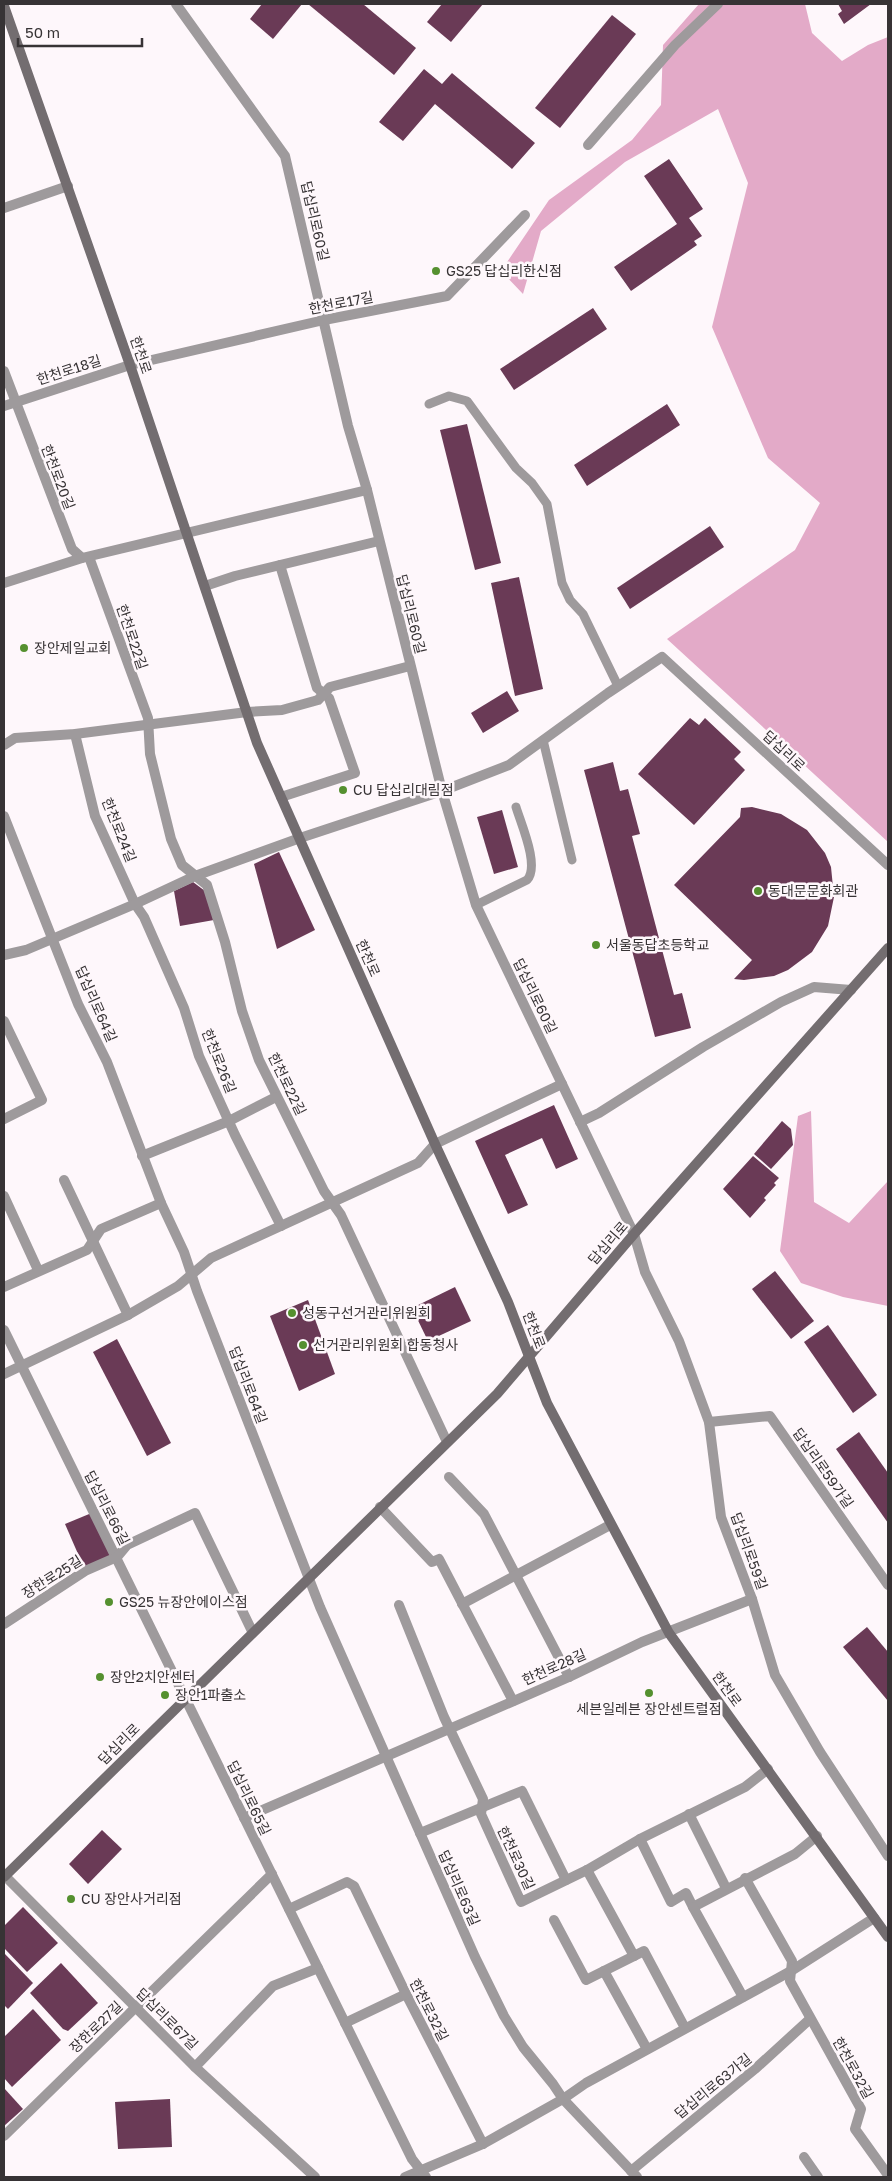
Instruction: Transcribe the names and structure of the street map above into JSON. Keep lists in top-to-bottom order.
{
  "streets": {
    "main road": ["한천로", "답십리로"],
    "street": [
      "답십리로60길",
      "한천로17길",
      "한천로18길",
      "한천로20길",
      "한천로22길",
      "한천로24길",
      "답십리로64길",
      "한천로26길",
      "답십리로59가길",
      "답십리로66길",
      "답십리로59길",
      "장한로25길",
      "한천로28길",
      "답십리로65길",
      "한천로30길",
      "답십리로63길",
      "한천로32길",
      "답십리로67길",
      "장한로27길",
      "답십리로63가길"
    ]
  },
  "crossings": [
    ["답십리로60길", "한천로17길"],
    ["답십리로60길", "답십리로"],
    ["답십리로60길", "답십리로59길"],
    ["한천로17길", "한천로"],
    ["한천로17길", "한천로18길"],
    ["한천로", "한천로18길"],
    ["한천로", "답십리로"],
    ["한천로", "한천로28길"],
    ["한천로", "한천로30길"],
    ["한천로18길", "한천로20길"],
    ["한천로20길", "한천로22길"],
    ["한천로22길", "답십리로"],
    ["답십리로", "답십리로64길"],
    ["답십리로", "답십리로66길"],
    ["답십리로", "답십리로59길"],
    ["답십리로", "답십리로65길"],
    ["답십리로", "답십리로63길"],
    ["답십리로", "답십리로67길"],
    ["한천로24길", "한천로26길"],
    ["답십리로64길", "답십리로63길"],
    ["답십리로59가길", "답십리로59길"],
    ["답십리로66길", "장한로25길"],
    ["답십리로66길", "답십리로65길"],
    ["답십리로59길", "한천로28길"],
    ["한천로28길", "답십리로65길"],
    ["한천로28길", "한천로30길"],
    ["한천로28길", "답십리로63길"],
    ["답십리로65길", "한천로32길"],
    ["답십리로65길", "장한로27길"],
    ["답십리로63길", "답십리로63가길"],
    ["한천로32길", "답십리로63가길"],
    ["답십리로67길", "장한로27길"]
  ],
  "places": [
    "GS25 답십리한신점",
    "장안제일교회",
    "CU 답십리대림점",
    "동대문문화회관",
    "서울동답초등학교",
    "성동구선거관리위원회",
    "선거관리위원회 합동청사",
    "GS25 뉴장안에이스점",
    "장안2치안센터",
    "세븐일레븐 장안센트럴점",
    "장안1파출소",
    "CU 장안사거리점"
  ],
  "scale_bar": "50 m"
}
